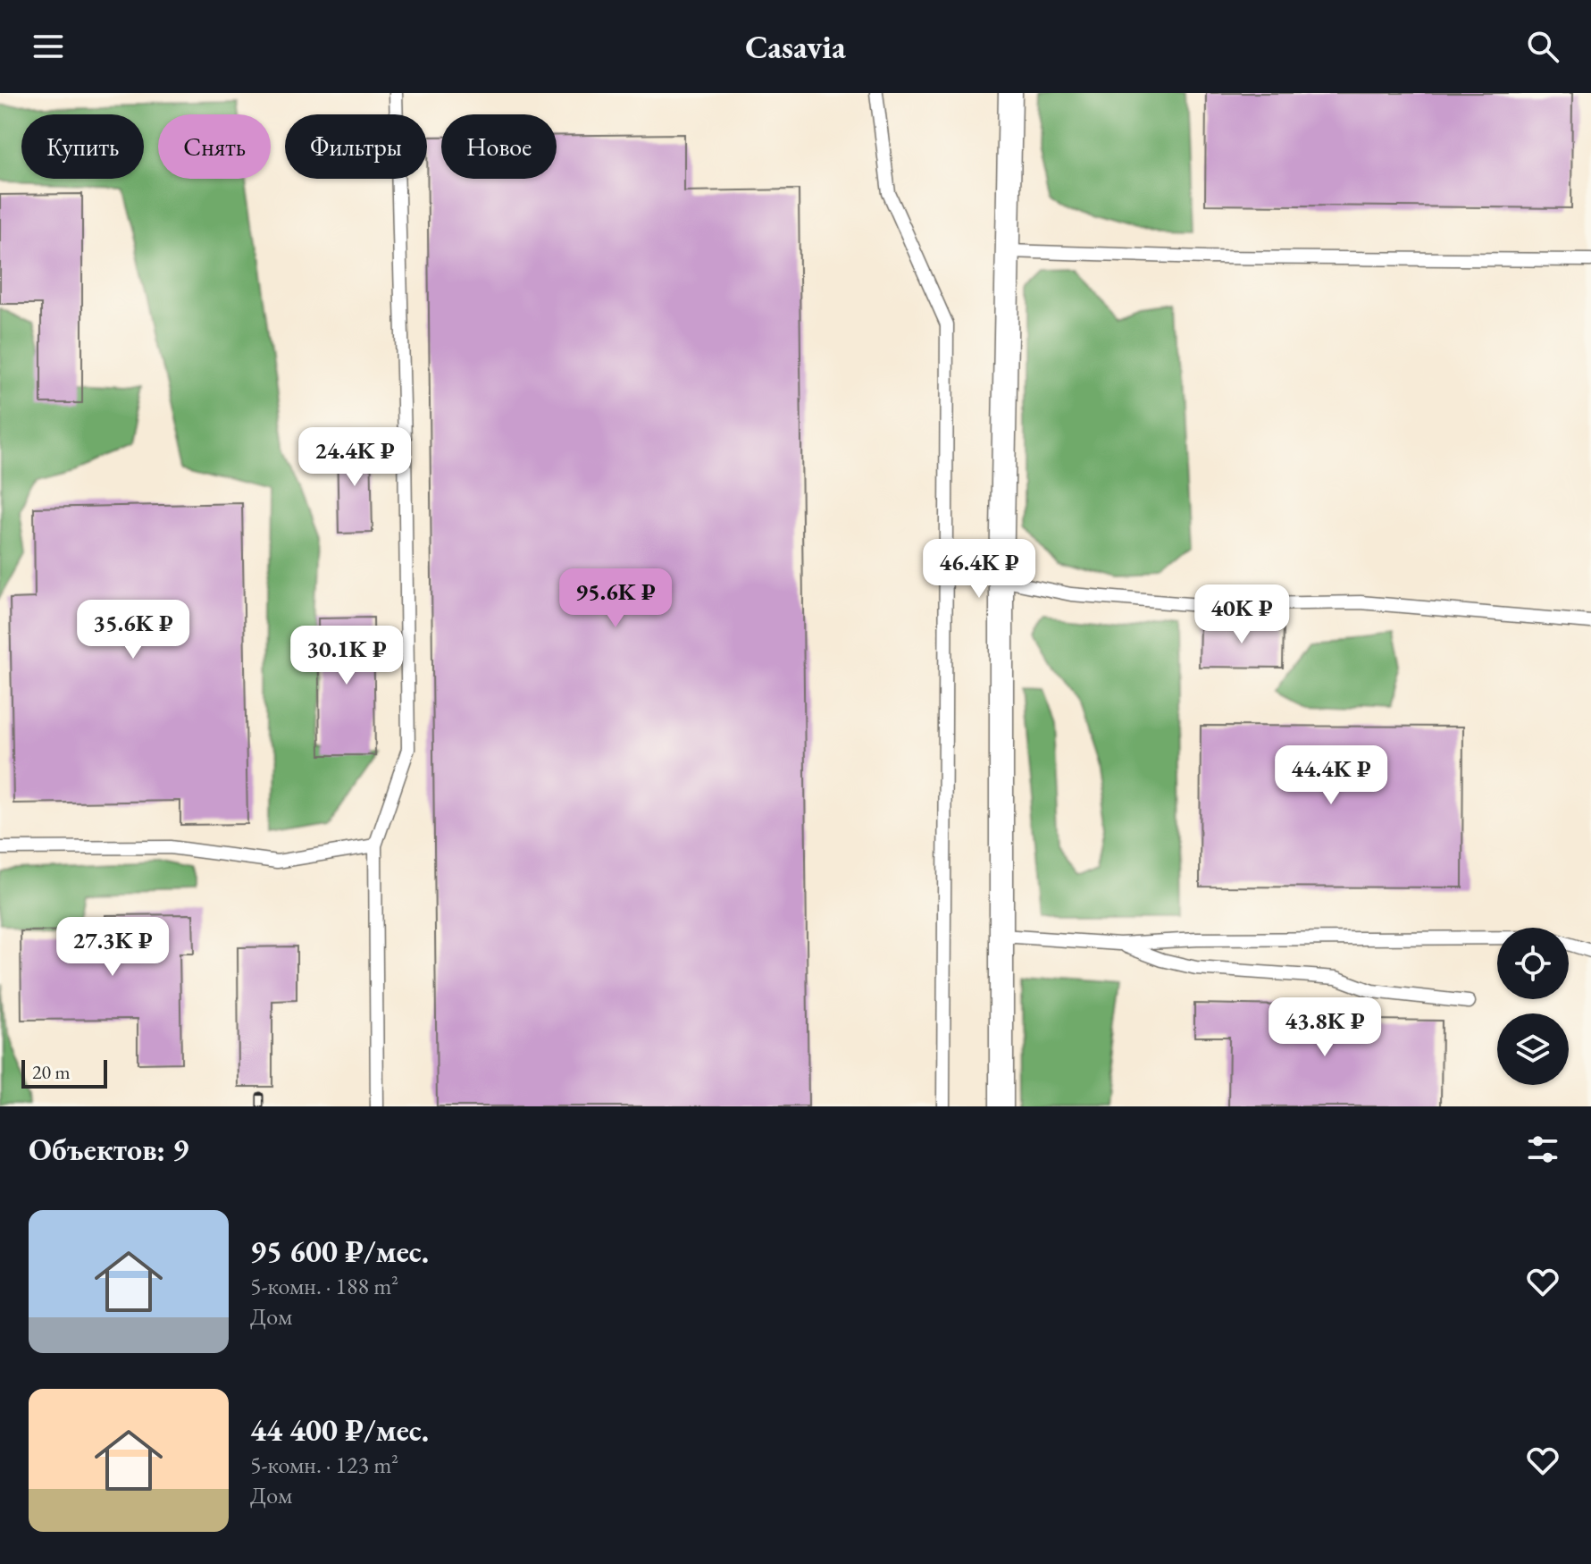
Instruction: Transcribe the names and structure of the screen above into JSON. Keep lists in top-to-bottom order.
{
  "scale_bar": "20 m",
  "page": {
    "header": "Casavia",
    "chip": [
      "Купить",
      "Снять",
      "Фильтры",
      "Новое"
    ],
    "price": [
      "24.4K ₽",
      "46.4K ₽",
      "95.6K ₽",
      "40K ₽",
      "35.6K ₽",
      "30.1K ₽",
      "44.4K ₽",
      "27.3K ₽",
      "43.8K ₽"
    ],
    "scale": "20 m",
    "heading": "Объектов: 9",
    "list": [
      {
        "name": "95 600 ₽/мес.",
        "note": "5-комн. · 188 m² · Дом"
      },
      {
        "name": "44 400 ₽/мес.",
        "note": "5-комн. · 123 m² · Дом"
      }
    ]
  }
}
